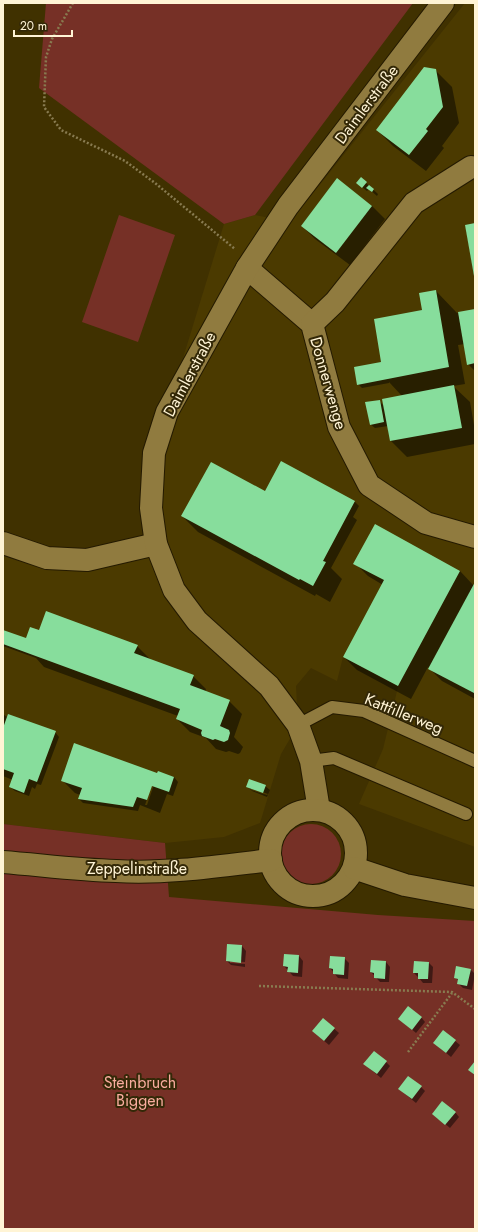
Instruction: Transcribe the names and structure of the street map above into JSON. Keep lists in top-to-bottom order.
{
  "streets": {
    "main road": ["Daimlerstraße", "Donnerwenge", "Zeppelinstraße"],
    "lane": ["Kattfillerweg"]
  },
  "crossings": [
    ["Daimlerstraße", "Donnerwenge"],
    ["Daimlerstraße", "Kattfillerweg"],
    ["Daimlerstraße", "Zeppelinstraße"]
  ],
  "parks": ["Steinbruch Biggen"],
  "scale_bar": "20 m"
}
